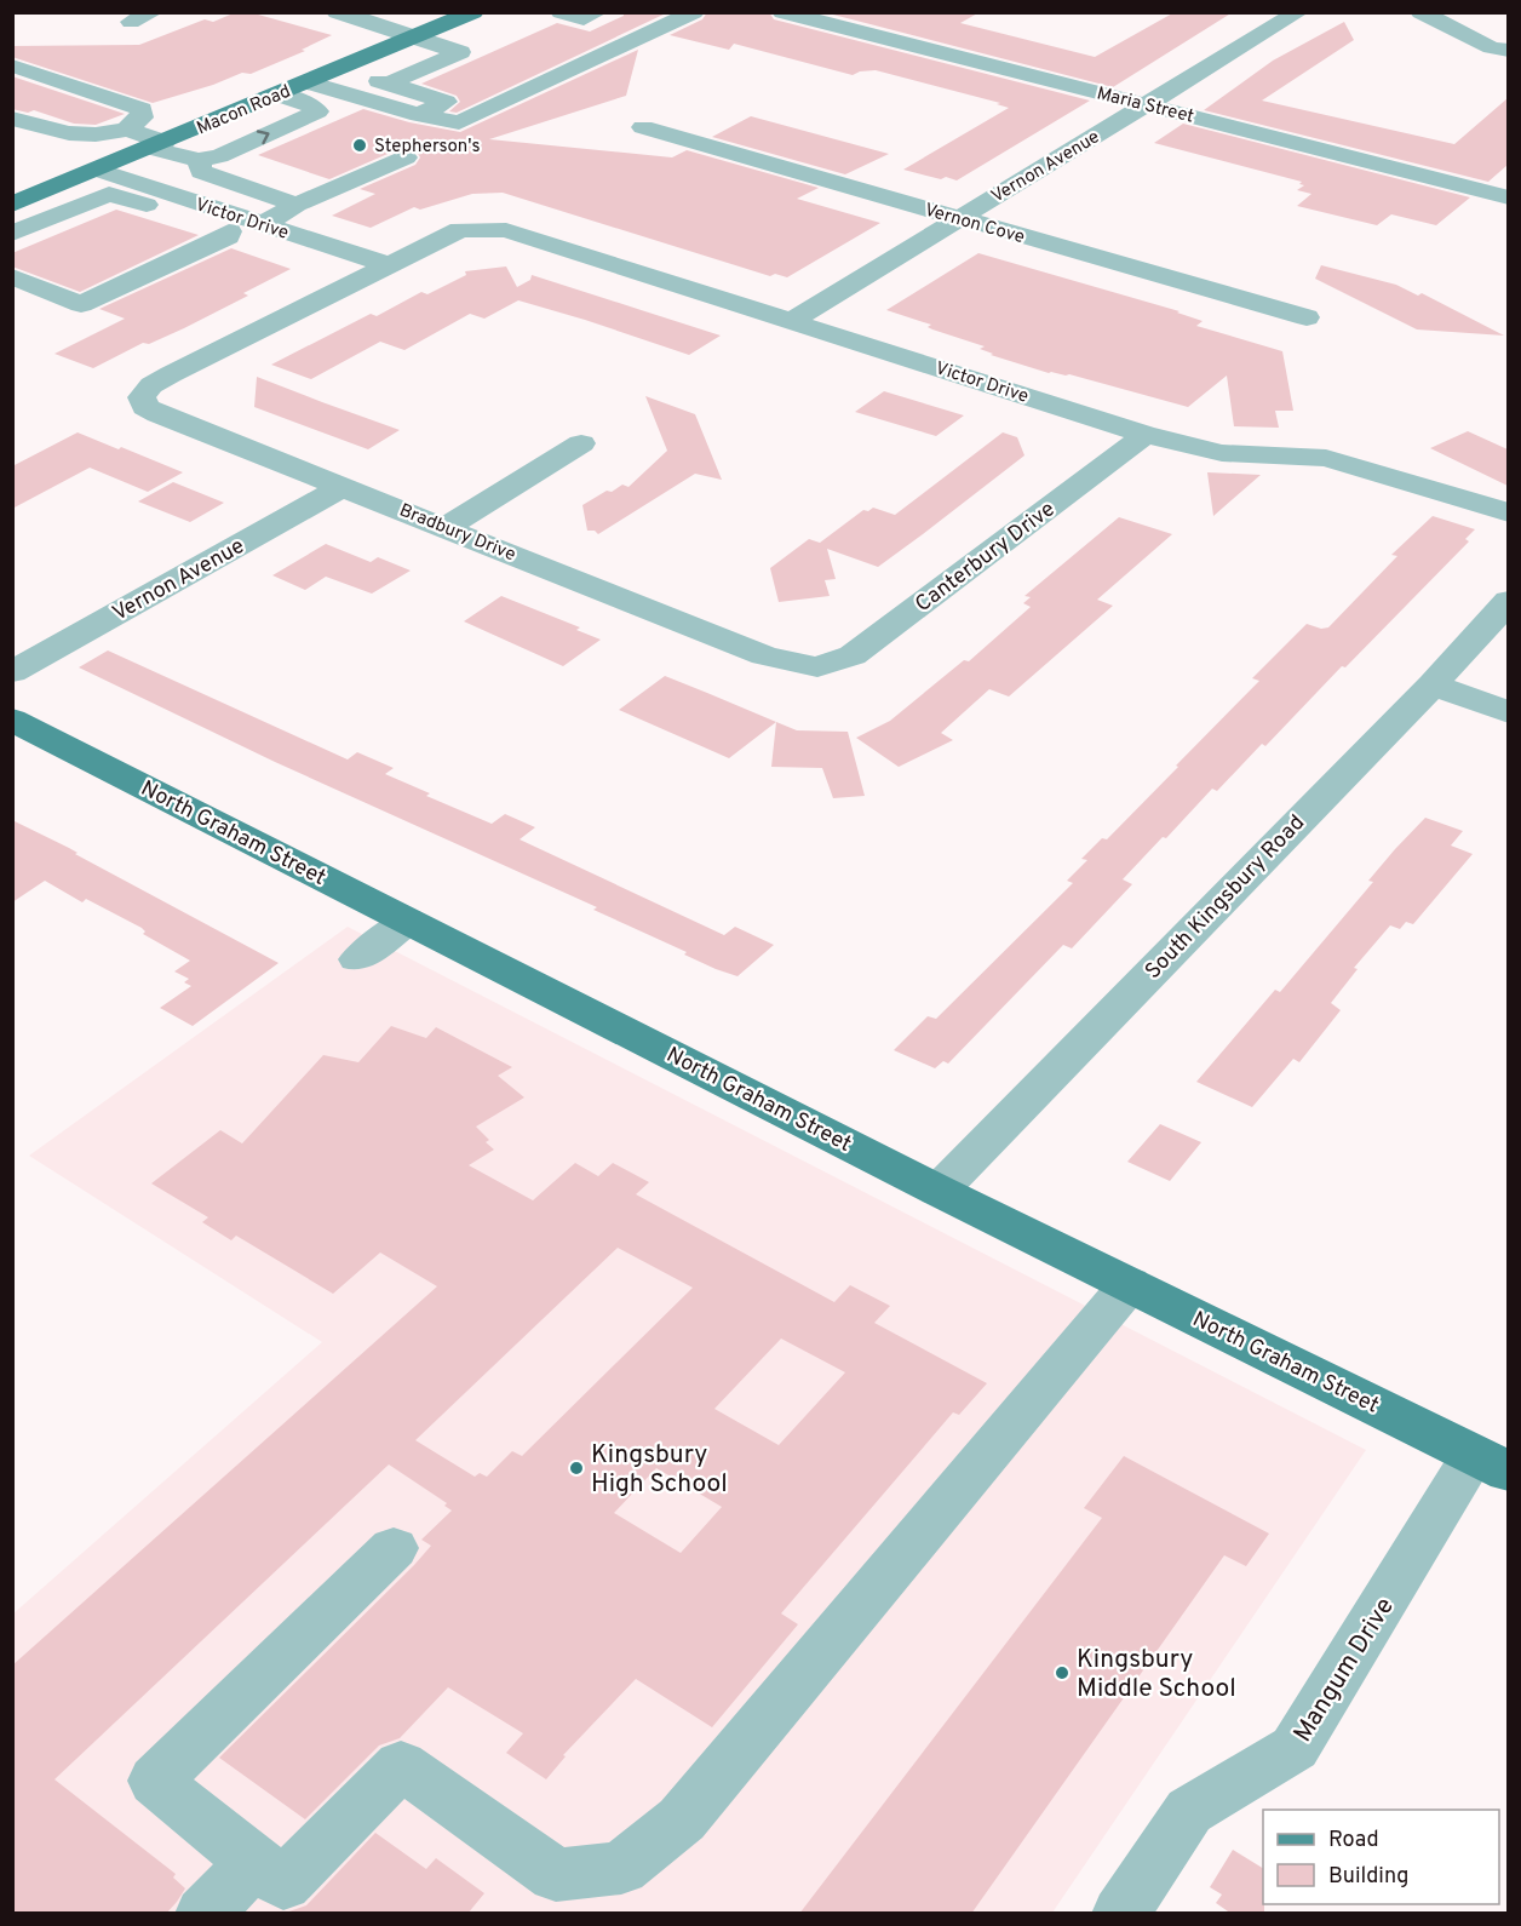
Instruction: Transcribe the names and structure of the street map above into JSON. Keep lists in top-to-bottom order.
{
  "streets": {
    "main road": ["Macon Road", "North Graham Street"],
    "street": [
      "Maria Street",
      "Vernon Avenue",
      "Victor Drive",
      "Vernon Cove",
      "Bradbury Drive",
      "Canterbury Drive",
      "South Kingsbury Road",
      "Mangum Drive"
    ]
  },
  "crossings": [
    ["Maria Street", "Vernon Avenue"],
    ["Macon Road", "Victor Drive"],
    ["Vernon Avenue", "Victor Drive"],
    ["Vernon Avenue", "Vernon Cove"],
    ["Vernon Avenue", "Bradbury Drive"],
    ["Victor Drive", "Bradbury Drive"],
    ["Victor Drive", "Canterbury Drive"],
    ["Bradbury Drive", "Canterbury Drive"],
    ["North Graham Street", "South Kingsbury Road"],
    ["North Graham Street", "Mangum Drive"]
  ],
  "places": ["Stepherson's", "Kingsbury High School", "Kingsbury Middle School"],
  "legend": ["Road", "Building"]
}
